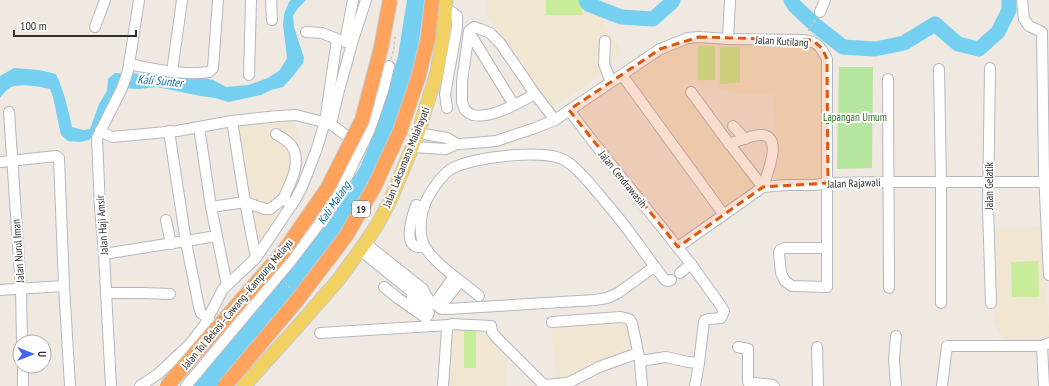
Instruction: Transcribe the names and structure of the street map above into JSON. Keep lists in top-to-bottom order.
{
  "streets": {
    "highway": ["19", "Jalan Tol Bekasi–Cawang–Kampung Melayu"],
    "main road": ["Jalan Laksamana Malahayati"],
    "street": [
      "Jalan Kutilang",
      "Jalan Cendrawasih",
      "Jalan Rajawali",
      "Jalan Gelatik",
      "Jalan Haji Amsir",
      "Jalan Nurul Iman"
    ]
  },
  "crossings": [
    ["Jalan Kutilang", "Jalan Cendrawasih"],
    ["Jalan Kutilang", "Jalan Rajawali"],
    ["Jalan Rajawali", "Jalan Gelatik"]
  ],
  "water": ["Kali Sunter", "Kali Malang"],
  "parks": ["Lapangan Umum"],
  "scale_bar": "100 m",
  "north": "right"
}
